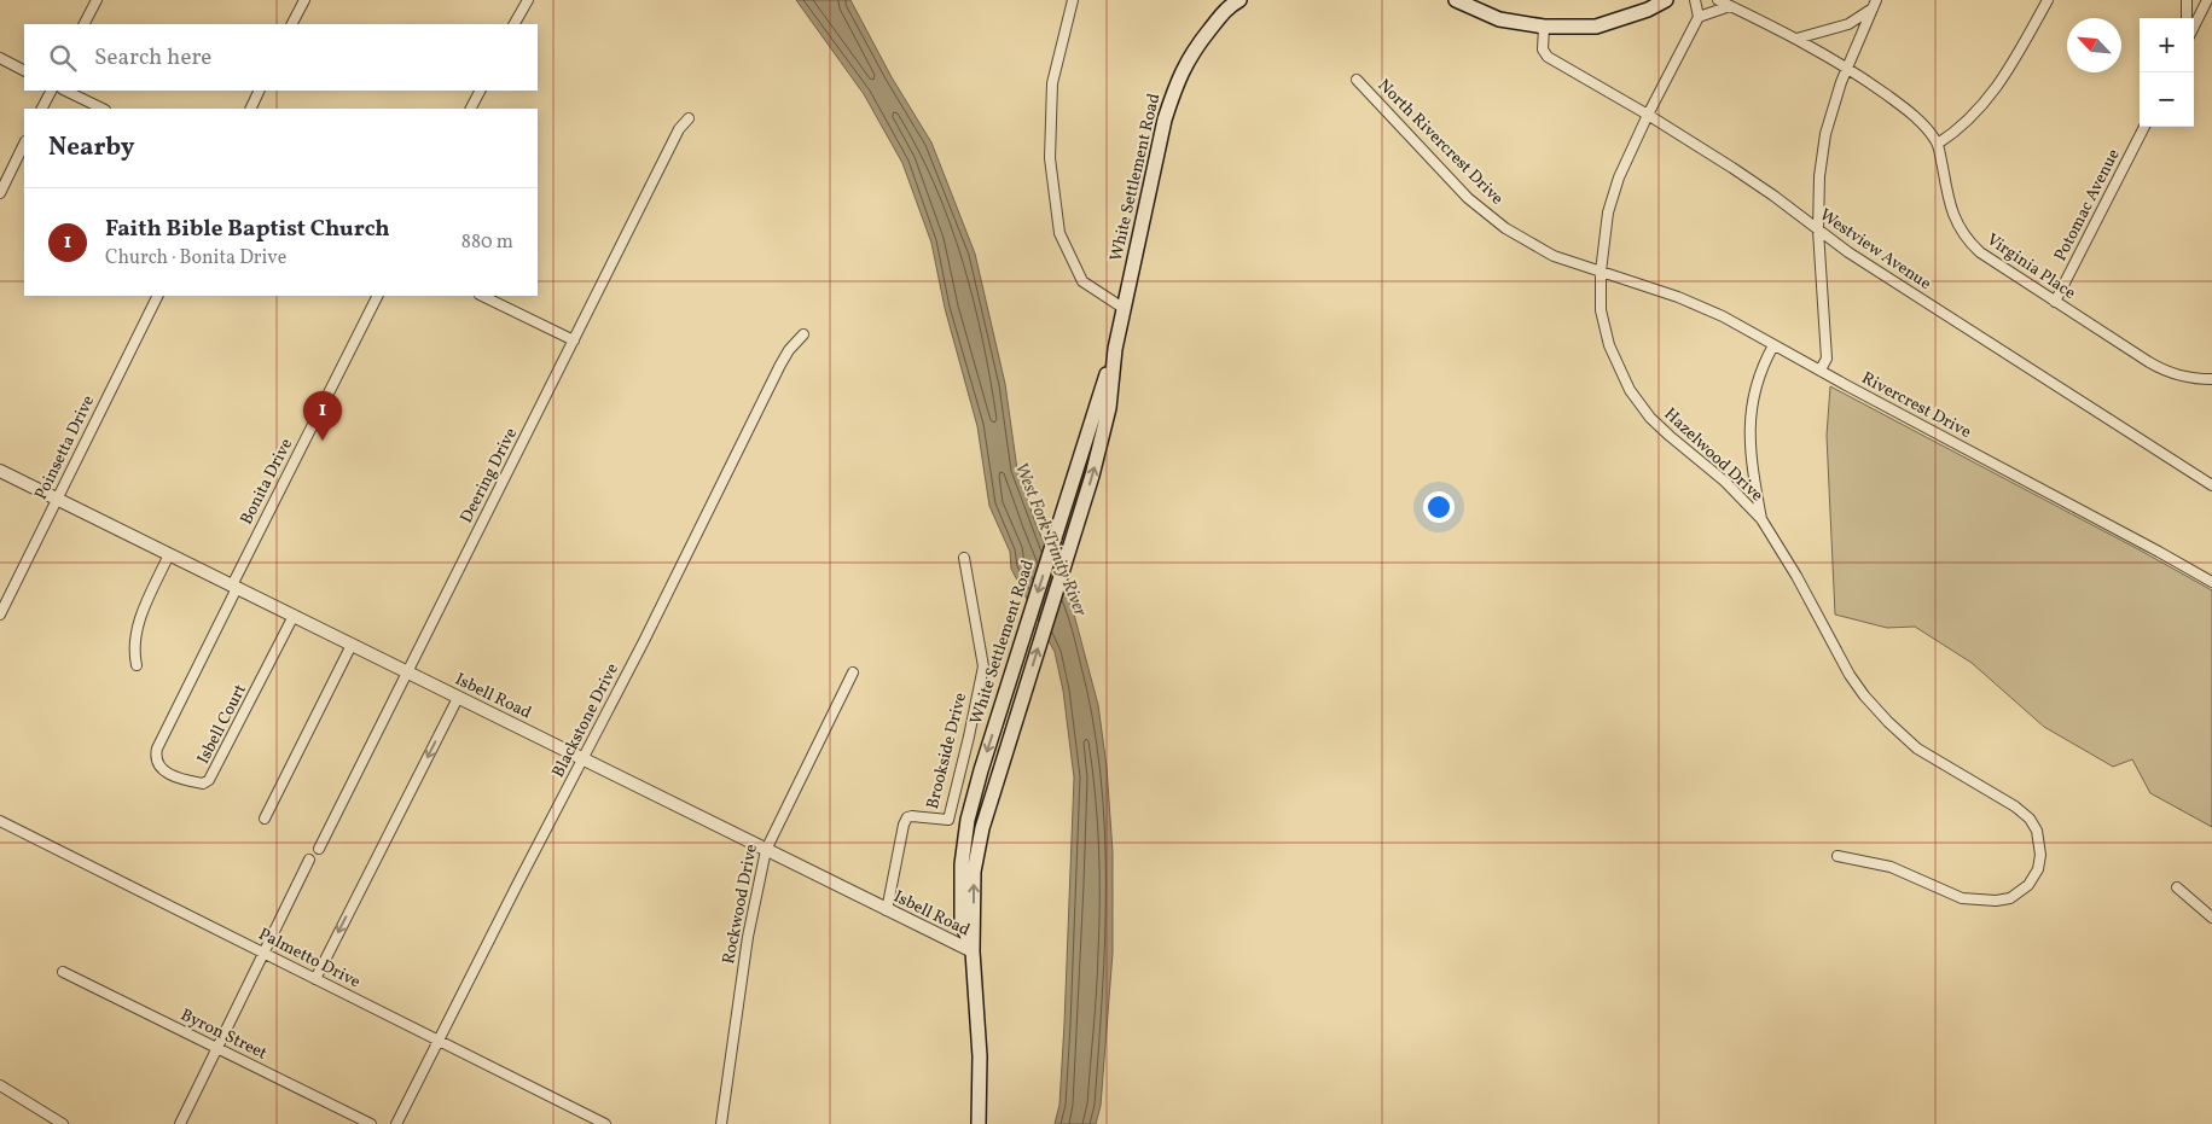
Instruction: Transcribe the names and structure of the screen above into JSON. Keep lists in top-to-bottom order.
{
  "streets": {
    "main road": ["White Settlement Road"],
    "street": [
      "North Rivercrest Drive",
      "Potomac Avenue",
      "Westview Avenue",
      "Virginia Place",
      "Rivercrest Drive",
      "Poinsetta Drive",
      "Hazelwood Drive",
      "Deering Drive",
      "Bonita Drive",
      "Isbell Road",
      "Blackstone Drive",
      "Isbell Court",
      "Brookside Drive",
      "Rockwood Drive",
      "Palmetto Drive",
      "Byron Street"
    ]
  },
  "crossings": [
    ["North Rivercrest Drive", "Rivercrest Drive"],
    ["North Rivercrest Drive", "Hazelwood Drive"],
    ["White Settlement Road", "Isbell Road"],
    ["Potomac Avenue", "Virginia Place"],
    ["Westview Avenue", "Hazelwood Drive"],
    ["Rivercrest Drive", "Hazelwood Drive"],
    ["Poinsetta Drive", "Isbell Road"],
    ["Deering Drive", "Isbell Road"],
    ["Bonita Drive", "Isbell Road"],
    ["Bonita Drive", "Isbell Court"],
    ["Isbell Road", "Blackstone Drive"],
    ["Isbell Road", "Isbell Court"],
    ["Isbell Road", "Brookside Drive"],
    ["Isbell Road", "Rockwood Drive"],
    ["Blackstone Drive", "Palmetto Drive"]
  ],
  "water": ["West Fork Trinity River"],
  "north": "top left",
  "page": {
    "map_buttons": ["+", "−"],
    "search": "Search here",
    "heading": "Nearby",
    "list": [
      {
        "mark": "1",
        "name": "Faith Bible Baptist Church",
        "note": "Church · Bonita Drive",
        "value": "880 m"
      }
    ],
    "pins": "1"
  }
}
